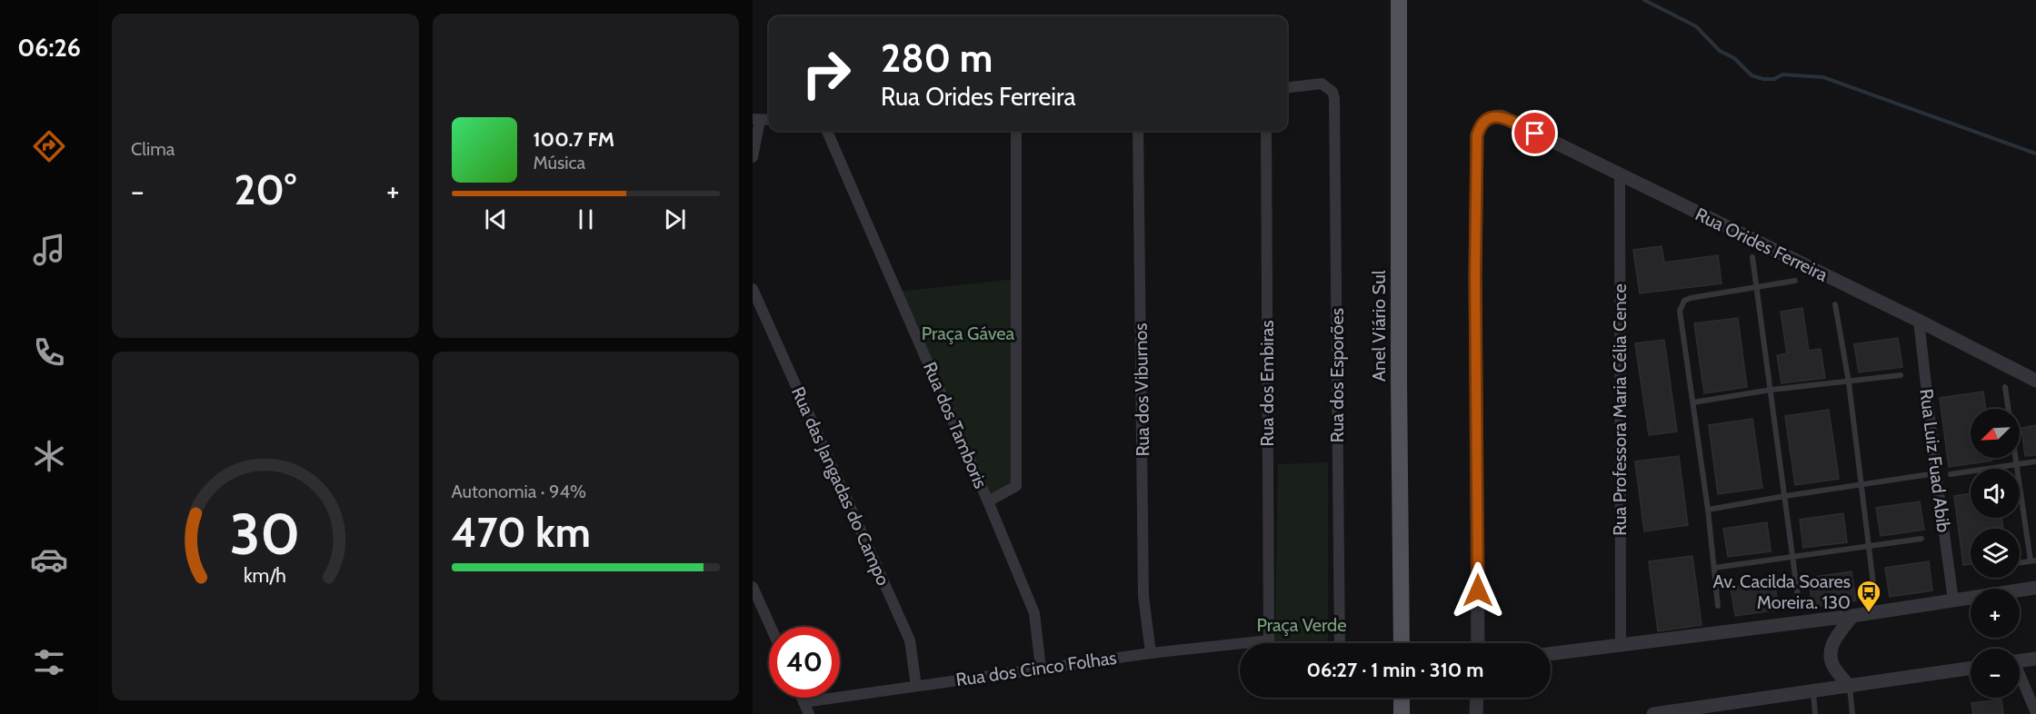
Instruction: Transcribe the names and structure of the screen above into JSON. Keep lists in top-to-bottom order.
{
  "streets": {
    "main road": ["Anel Viário Sul"],
    "street": [
      "Rua Orides Ferreira",
      "Rua dos Esporões",
      "Rua dos Embiras",
      "Rua dos Viburnos",
      "Rua Professora Maria Célia Cence",
      "Rua dos Tamboris",
      "Rua Luiz Fuad Abib",
      "Rua das Jangadas do Campo",
      "Rua dos Cinco Folhas"
    ]
  },
  "crossings": [
    ["Rua Orides Ferreira", "Rua Professora Maria Célia Cence"],
    ["Rua Orides Ferreira", "Rua Luiz Fuad Abib"],
    ["Rua dos Embiras", "Rua dos Cinco Folhas"],
    ["Rua dos Viburnos", "Rua dos Cinco Folhas"],
    ["Rua dos Tamboris", "Rua dos Cinco Folhas"],
    ["Rua das Jangadas do Campo", "Rua dos Cinco Folhas"]
  ],
  "parks": ["Praça Gávea", "Praça Verde"],
  "places": {
    "bus stop": ["Av. Cacilda Soares Moreira. 130"]
  },
  "north": "bottom left",
  "page": {
    "tabs": "06:26",
    "tile": [
      "Clima",
      ["Autonomia · 94%", "470 km"]
    ],
    "turn": ["280 m", "Rua Orides Ferreira"],
    "song": ["100.7 FM", "Música"],
    "heat": ["−", "20°", "+"],
    "map_buttons": ["+", "−"],
    "limit": "40",
    "trip": "06:27 · 1 min · 310 m",
    "gauge": ["30", "km/h"]
  }
}
